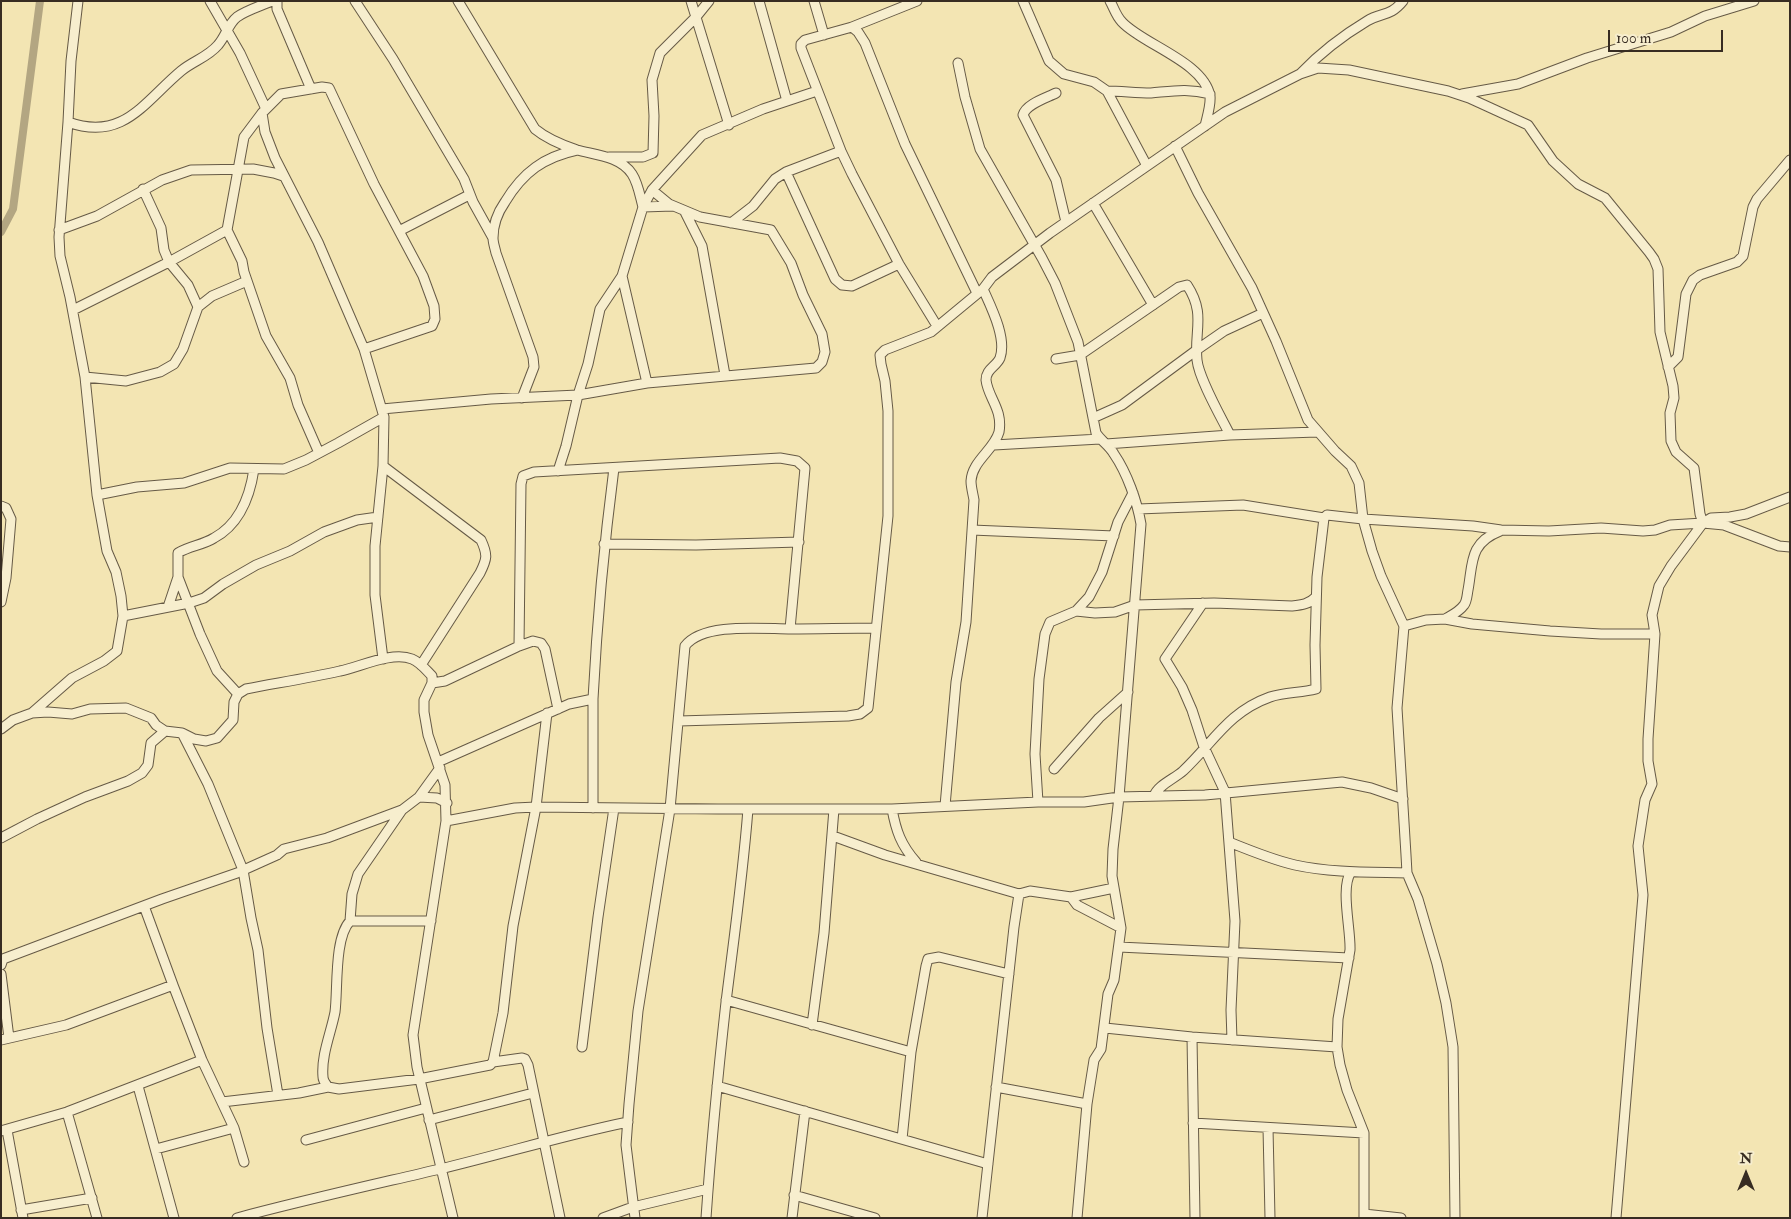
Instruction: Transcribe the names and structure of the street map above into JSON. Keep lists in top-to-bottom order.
{
  "scale_bar": "100 m",
  "north": "top"
}
